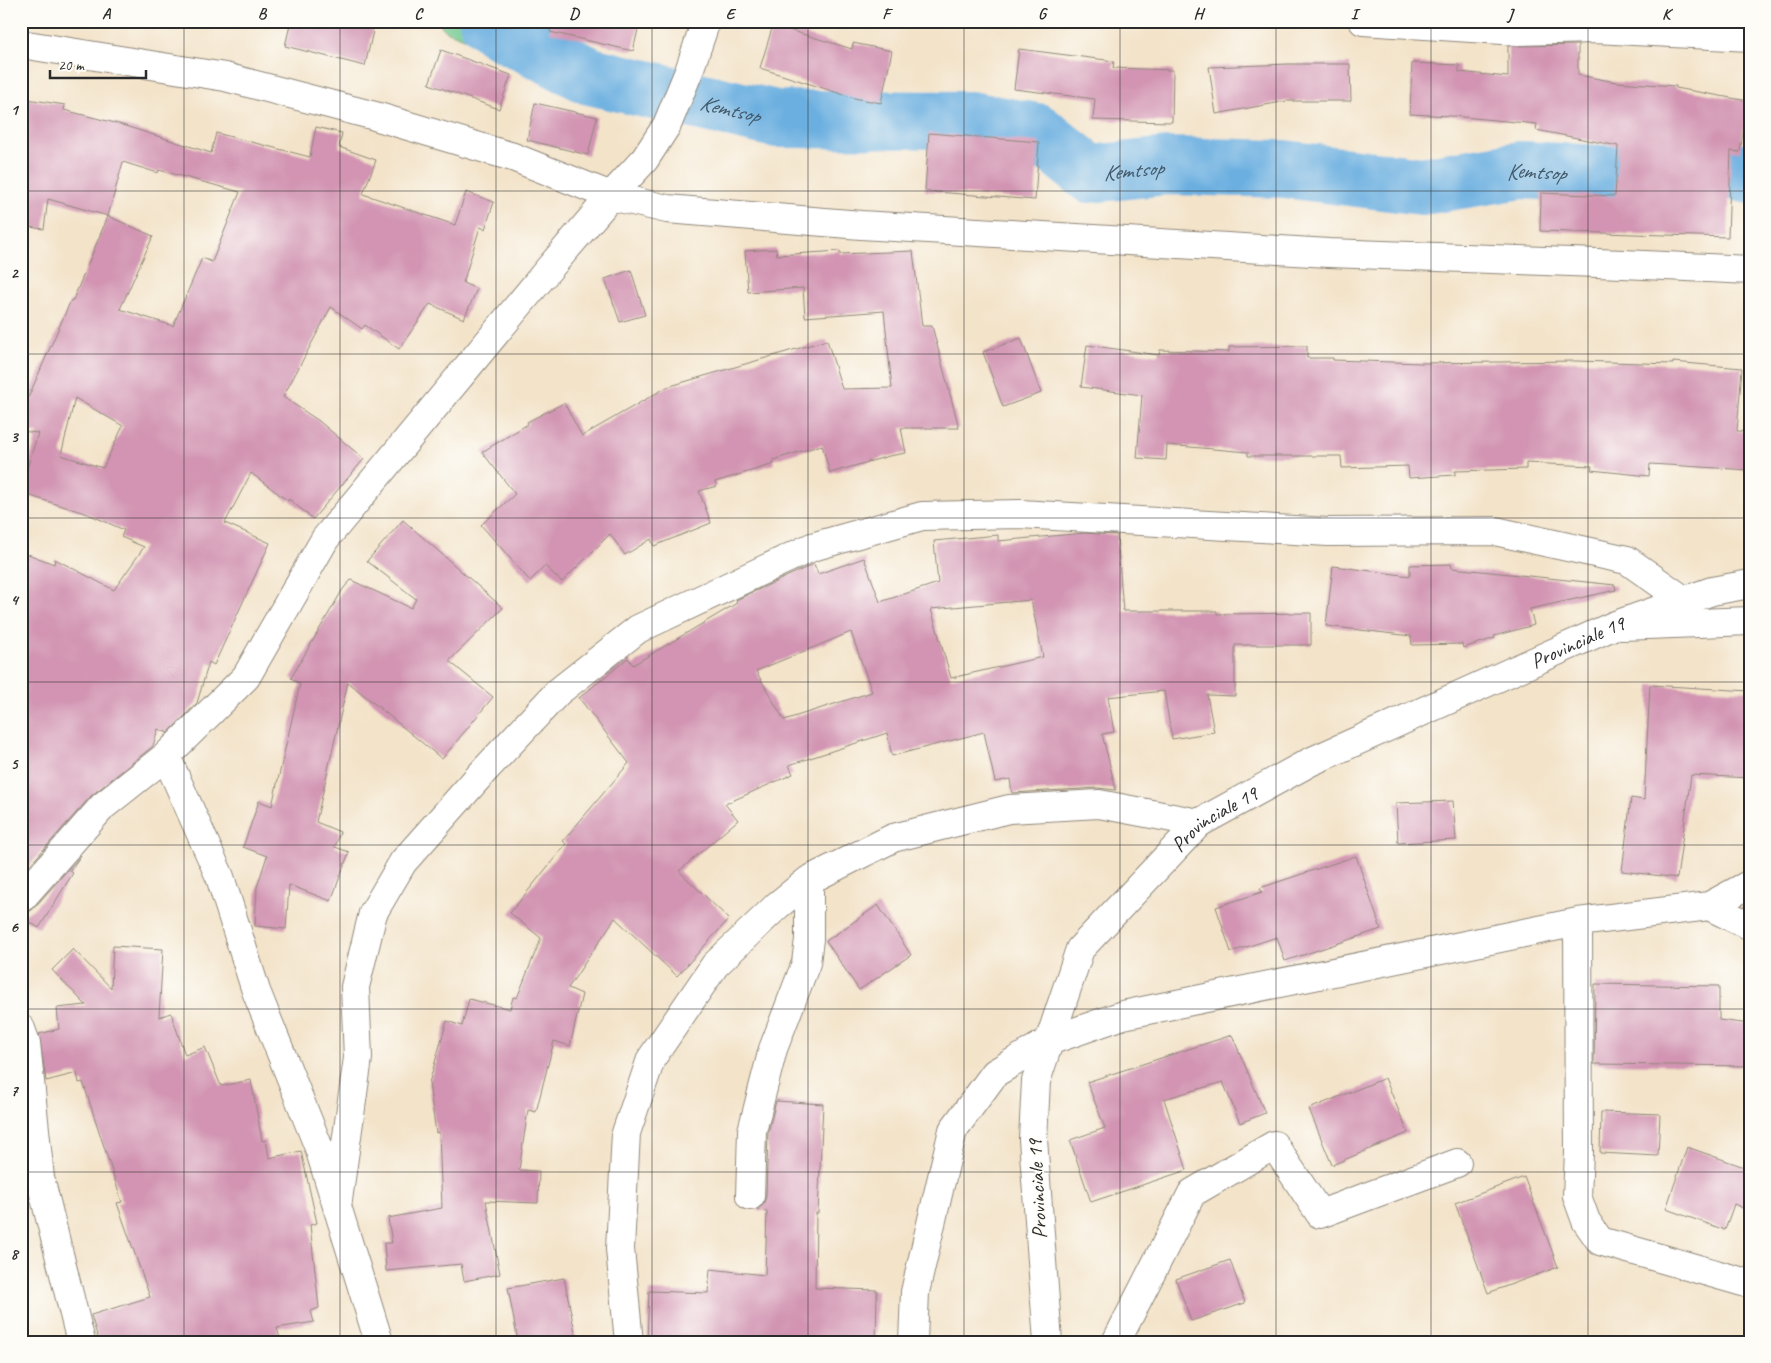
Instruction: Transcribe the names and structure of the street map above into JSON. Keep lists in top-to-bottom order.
{
  "streets": {
    "street": ["Provinciale 19"]
  },
  "water": ["Kemtsop"],
  "scale_bar": "20 m",
  "grid": {
    "columns": [
      "A",
      "B",
      "C",
      "D",
      "E",
      "F",
      "G",
      "H",
      "I",
      "J",
      "K"
    ],
    "rows": [
      "1",
      "2",
      "3",
      "4",
      "5",
      "6",
      "7",
      "8"
    ]
  }
}
